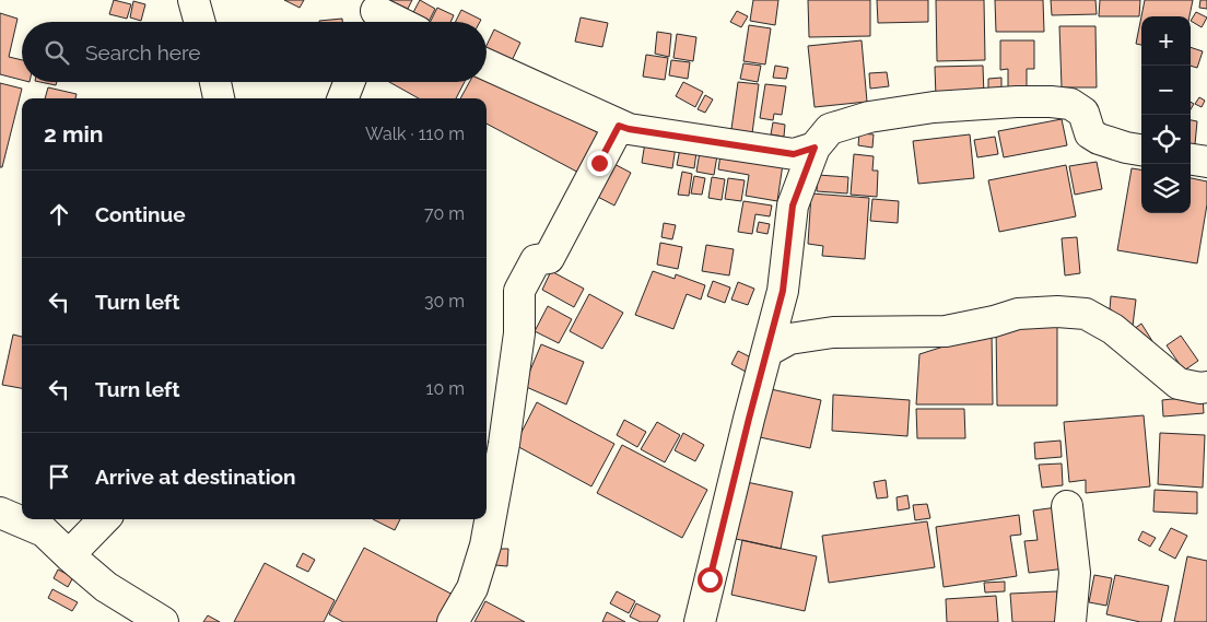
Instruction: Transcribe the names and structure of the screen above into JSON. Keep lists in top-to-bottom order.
{
  "page": {
    "map_buttons": ["+", "−"],
    "search": "Search here",
    "heading": ["2 min", "Walk · 110 m"],
    "list": [
      ["Continue", "70 m"],
      ["Turn left", "30 m"],
      ["Turn left", "10 m"],
      "Arrive at destination"
    ]
  }
}
